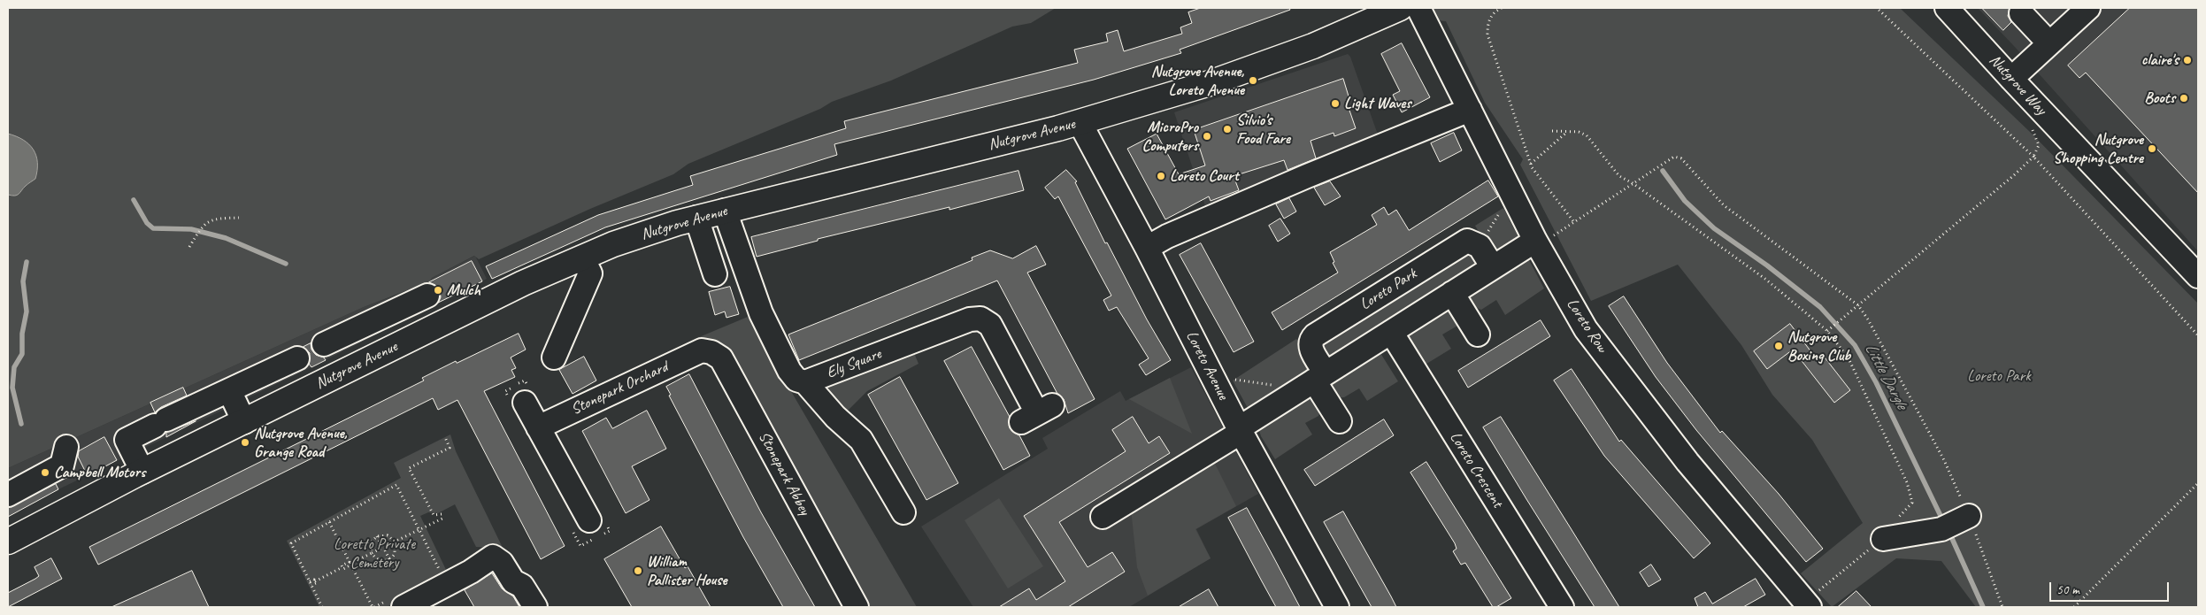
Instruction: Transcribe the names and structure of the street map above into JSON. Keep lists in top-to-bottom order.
{
  "streets": {
    "main road": ["Nutgrove Avenue"],
    "street": [
      "Nutgrove Way",
      "Loreto Park",
      "Loreto Row",
      "Ely Square",
      "Loreto Avenue",
      "Stonepark Orchard",
      "Loreto Crescent",
      "Stonepark Abbey"
    ]
  },
  "crossings": [
    ["Nutgrove Avenue", "Loreto Avenue"],
    ["Stonepark Orchard", "Stonepark Abbey"]
  ],
  "water": ["Little Dargle"],
  "parks": ["Loreto Park", "Loretto Private Cemetery"],
  "places": [
    "claire's",
    "Nutgrove Avenue, Loreto Avenue",
    "Boots",
    "Light Waves",
    "Silvio's Food Fare",
    "MicroPro Computers",
    "Nutgrove Shopping Centre",
    "Loreto Court",
    "Mulch",
    "Nutgrove Boxing Club",
    "Nutgrove Avenue, Grange Road",
    "Campbell Motors",
    "William Pallister House"
  ],
  "scale_bar": "50 m"
}
